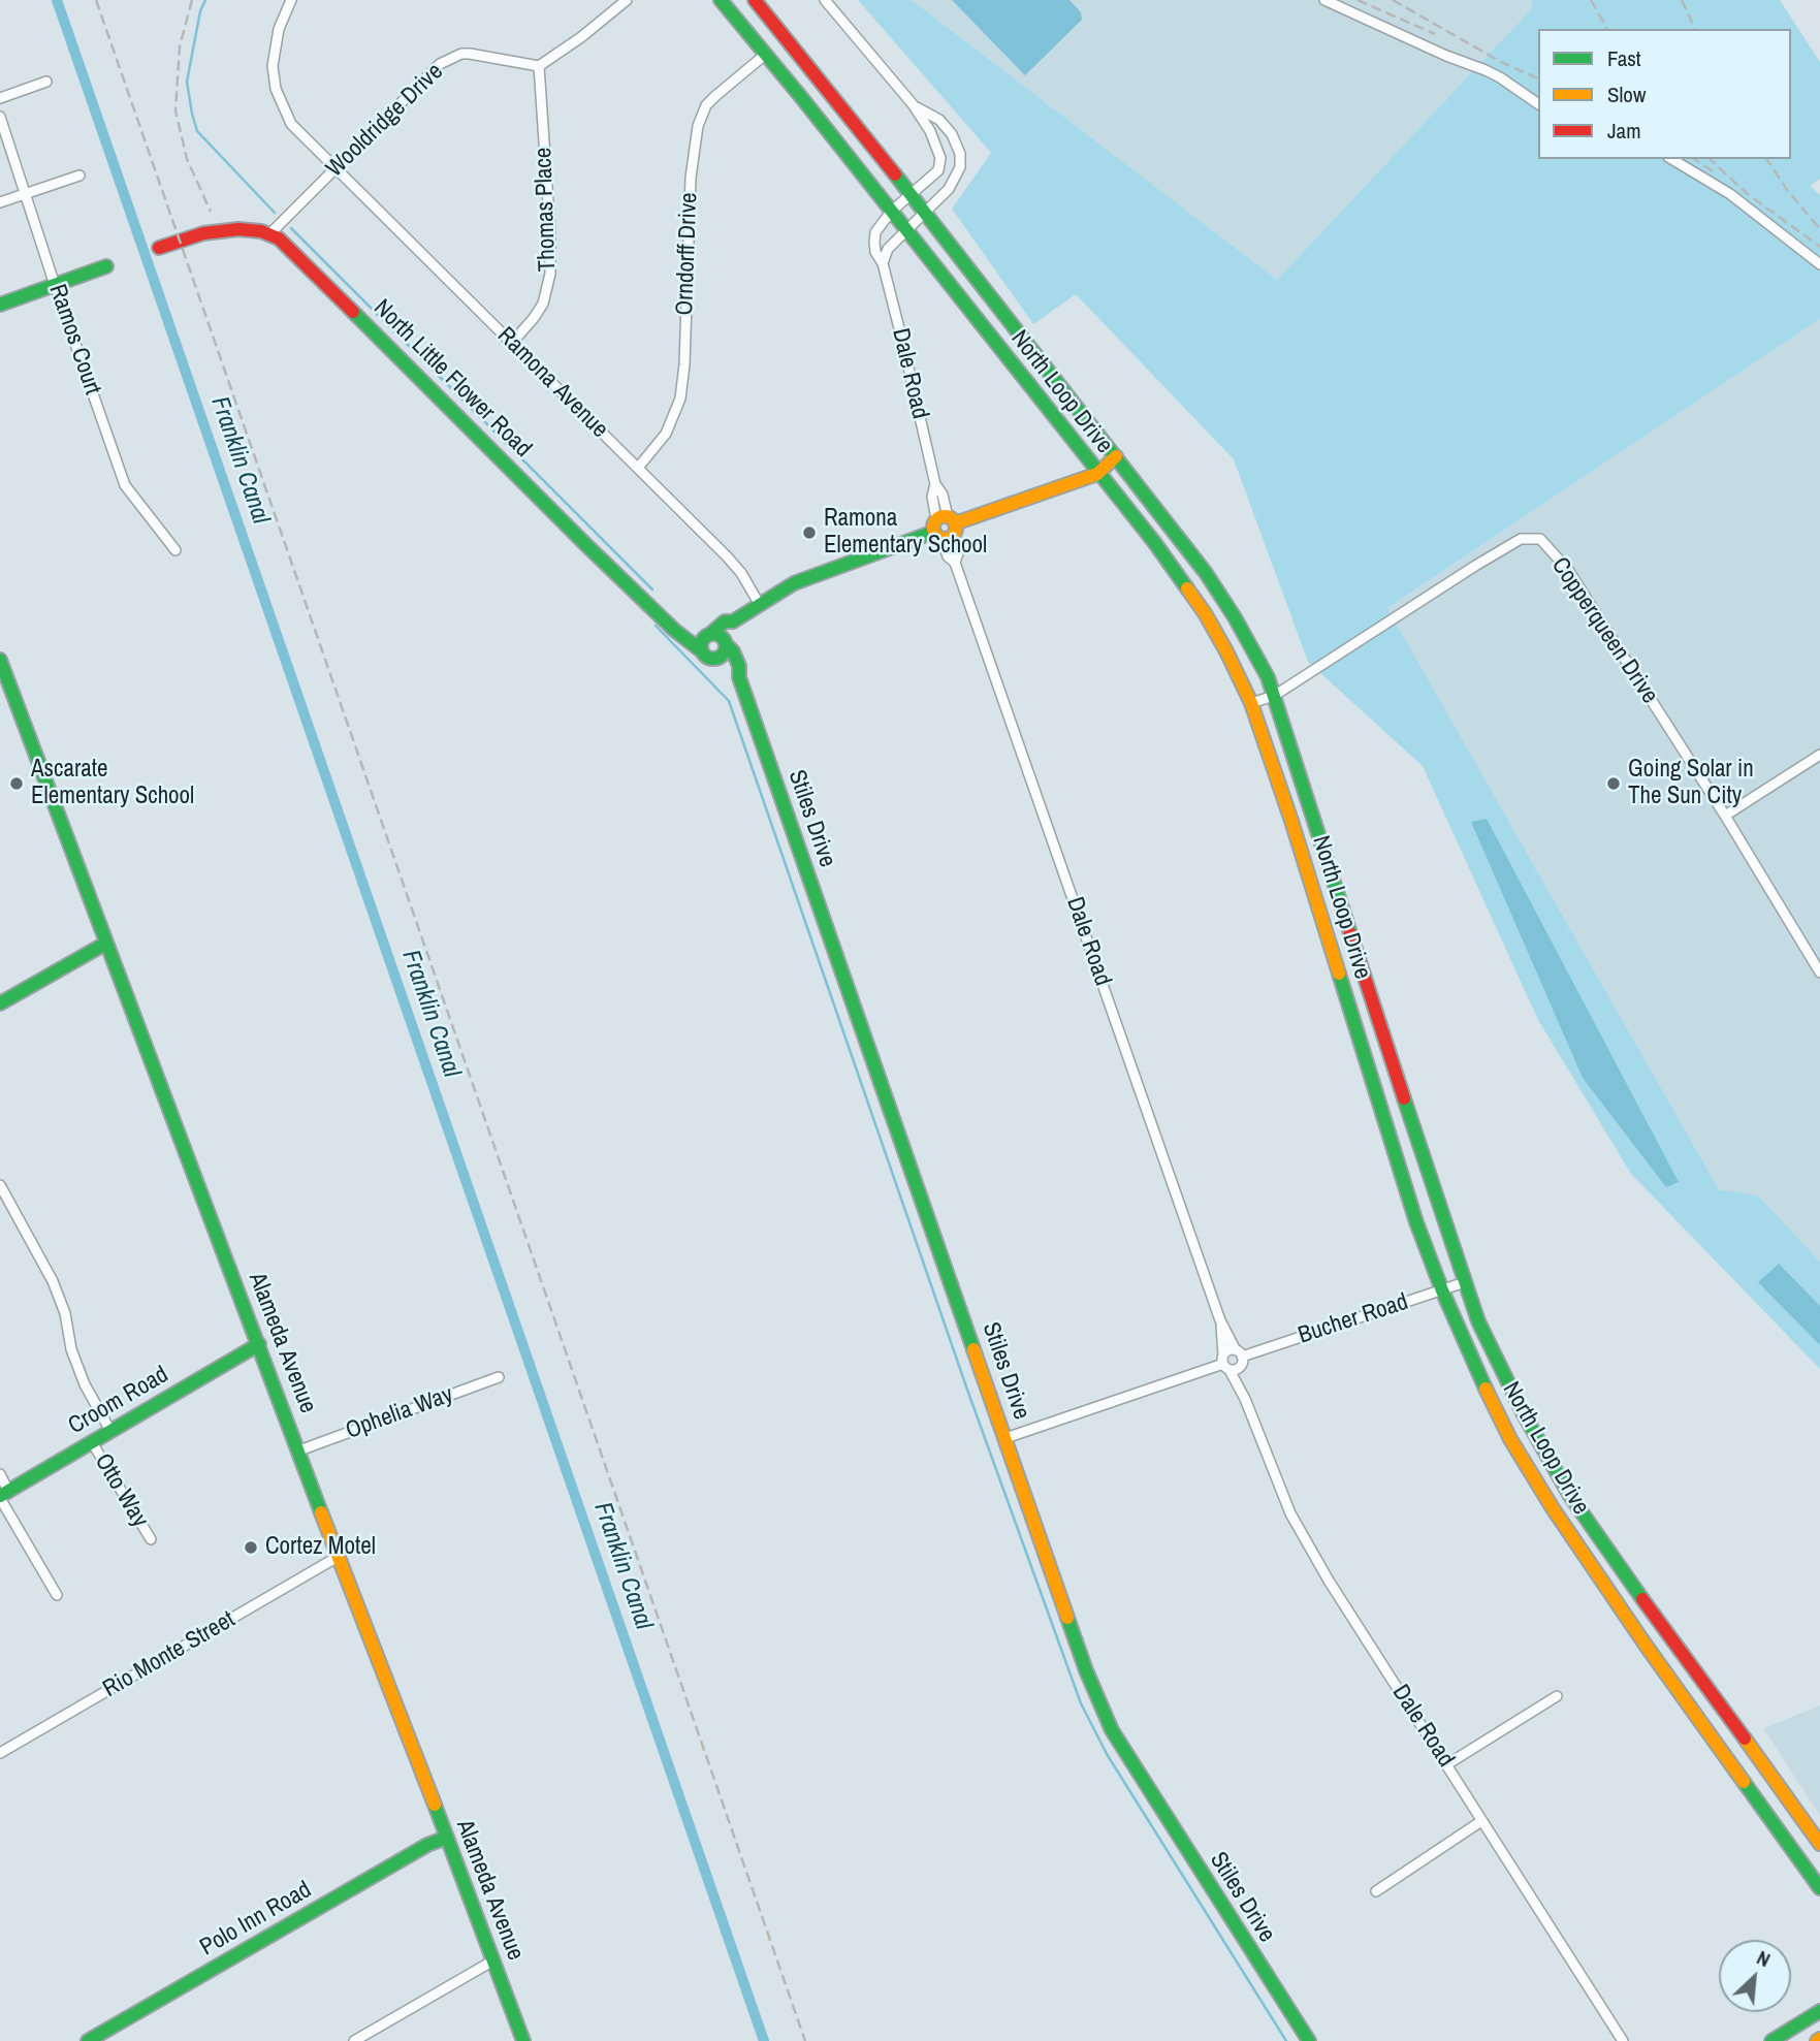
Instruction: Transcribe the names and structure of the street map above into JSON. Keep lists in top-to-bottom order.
{
  "streets": {
    "main road": [
      "North Little Flower Road",
      "North Loop Drive",
      "Stiles Drive",
      "Alameda Avenue",
      "Croom Road",
      "Polo Inn Road"
    ],
    "street": [
      "Wooldridge Drive",
      "Thomas Place",
      "Orndorff Drive",
      "Ramos Court",
      "Dale Road",
      "Ramona Avenue",
      "Copperqueen Drive",
      "Bucher Road",
      "Ophelia Way",
      "Otto Way",
      "Rio Monte Street"
    ]
  },
  "crossings": [
    ["Wooldridge Drive", "Thomas Place"],
    ["Wooldridge Drive", "North Little Flower Road"],
    ["Wooldridge Drive", "Ramona Avenue"],
    ["Thomas Place", "Ramona Avenue"],
    ["Orndorff Drive", "Ramona Avenue"],
    ["Orndorff Drive", "North Loop Drive"],
    ["Dale Road", "North Loop Drive"],
    ["Dale Road", "Bucher Road"],
    ["North Little Flower Road", "Stiles Drive"],
    ["North Loop Drive", "Copperqueen Drive"],
    ["North Loop Drive", "Bucher Road"],
    ["Alameda Avenue", "Croom Road"],
    ["Alameda Avenue", "Ophelia Way"],
    ["Alameda Avenue", "Rio Monte Street"],
    ["Alameda Avenue", "Polo Inn Road"],
    ["Croom Road", "Otto Way"]
  ],
  "water": ["Franklin Canal"],
  "places": [
    "Ramona Elementary School",
    "Ascarate Elementary School",
    "Going Solar in The Sun City",
    "Cortez Motel"
  ],
  "legend": ["Fast", "Slow", "Jam"],
  "north": "top right"
}
